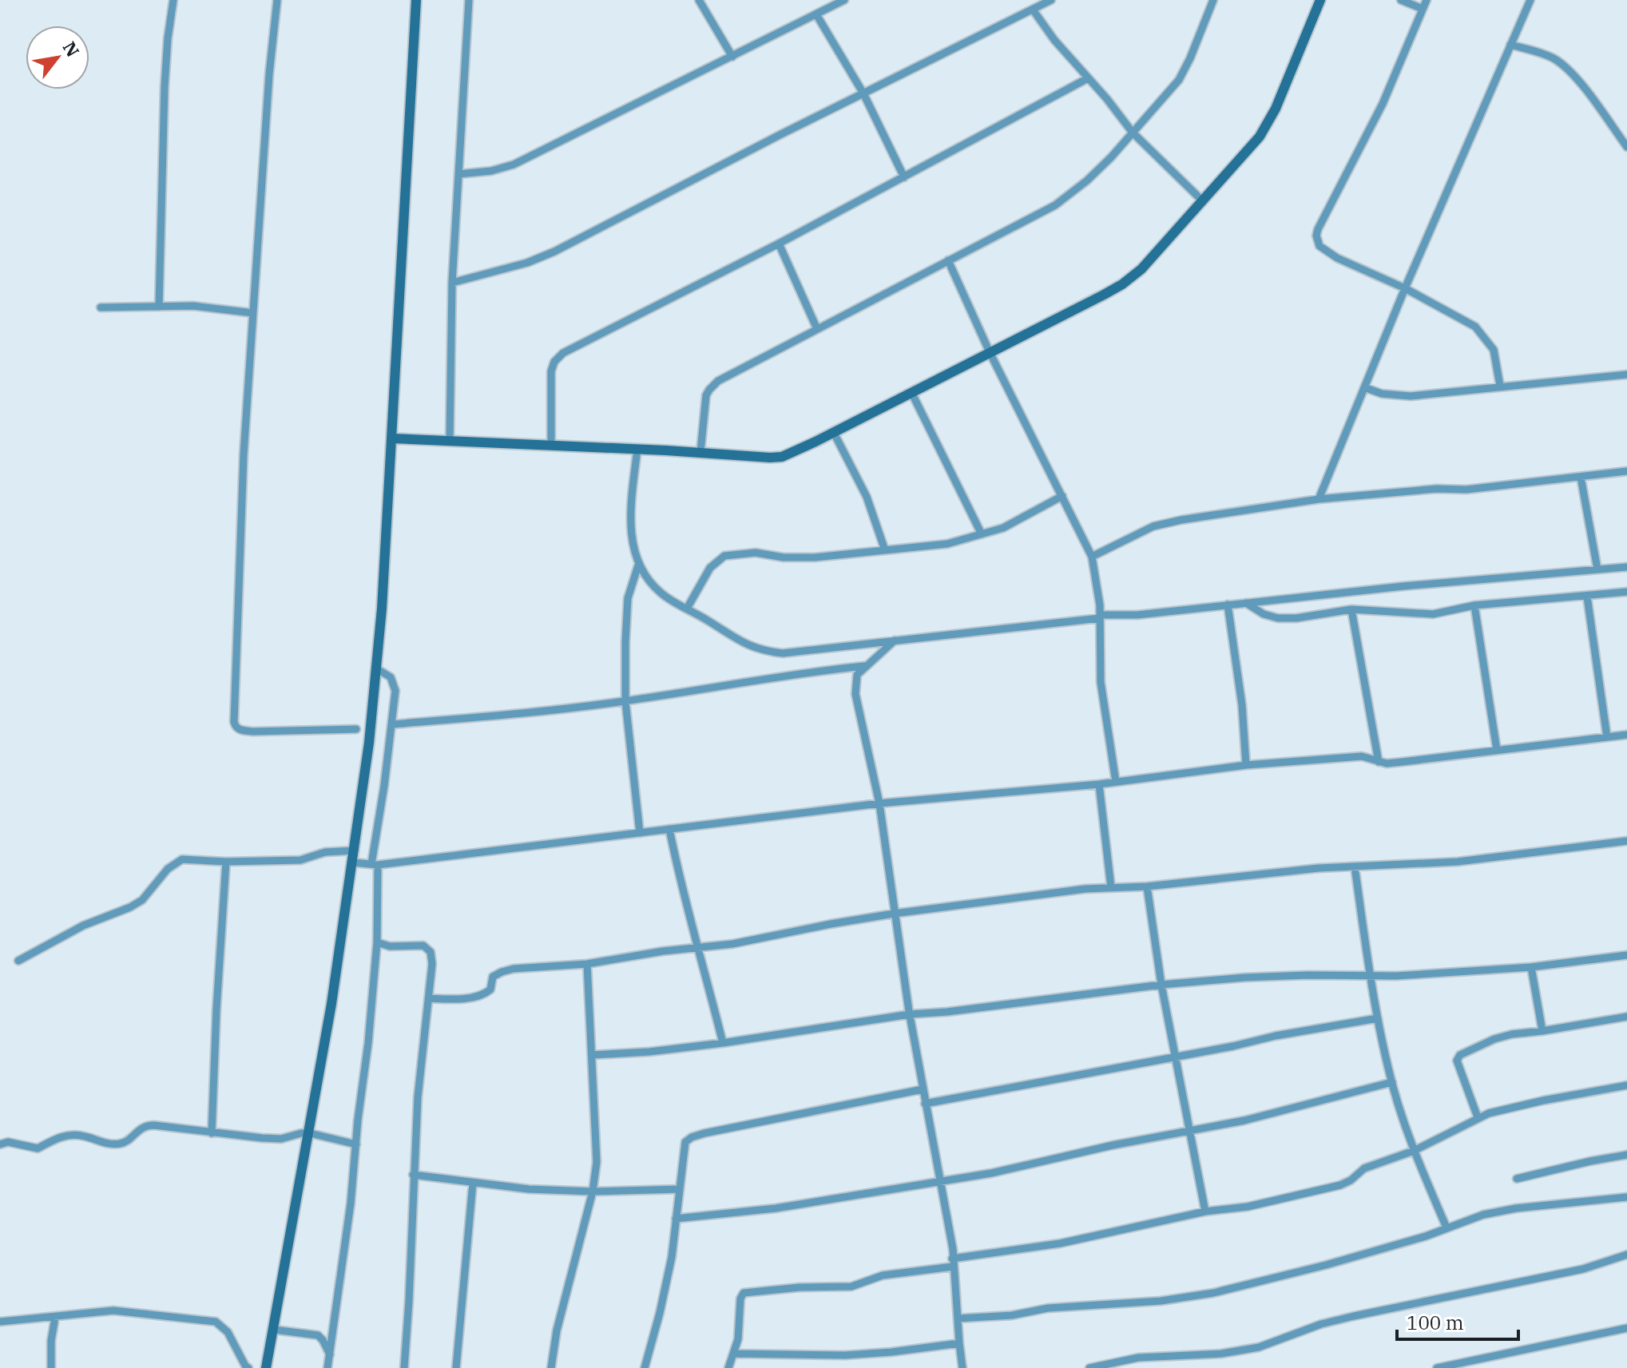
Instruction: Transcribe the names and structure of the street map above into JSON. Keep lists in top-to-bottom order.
{
  "scale_bar": "100 m",
  "north": "top right"
}
